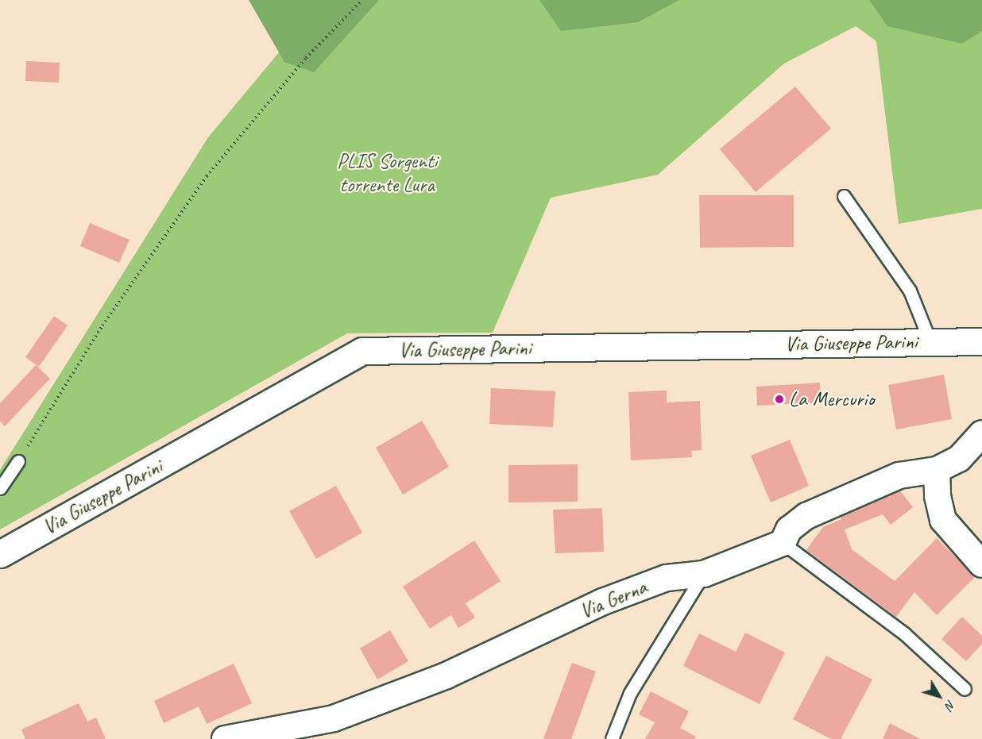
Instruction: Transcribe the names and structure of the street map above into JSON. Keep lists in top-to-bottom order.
{
  "streets": {
    "street": ["Via Giuseppe Parini", "Via Gerna"]
  },
  "parks": ["PLIS Sorgenti torrente Lura"],
  "places": ["La Mercurio"],
  "north": "bottom right"
}
